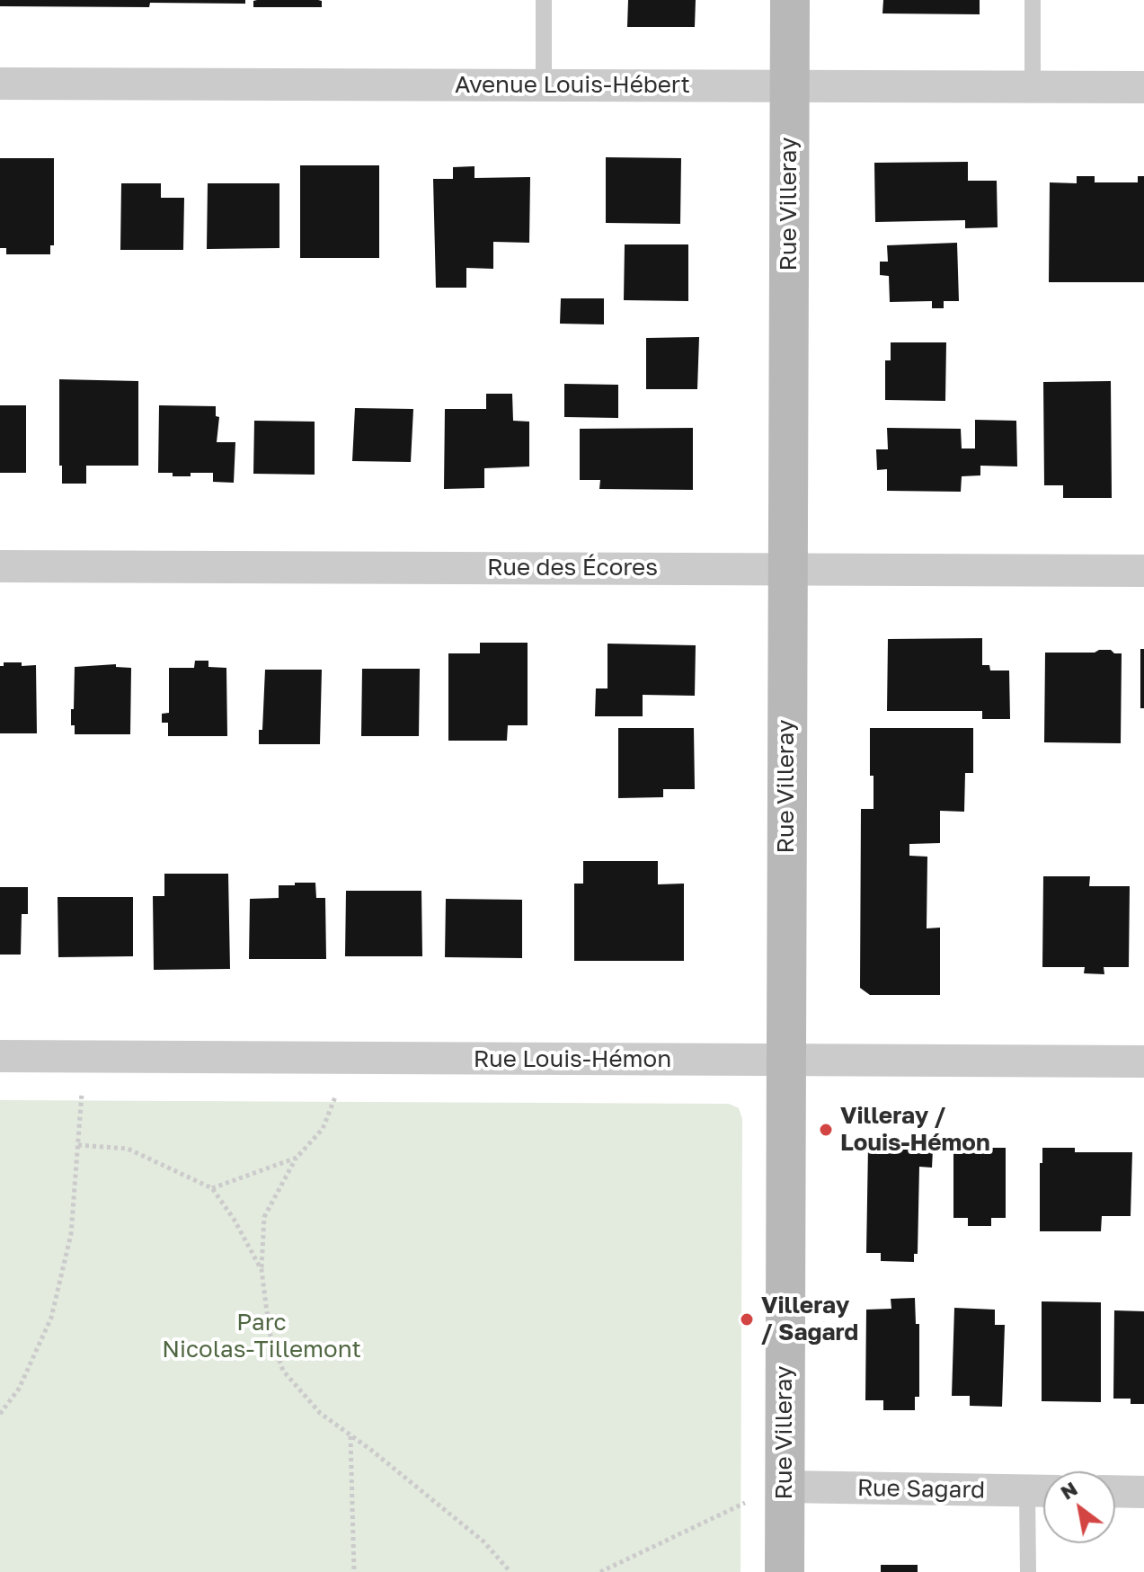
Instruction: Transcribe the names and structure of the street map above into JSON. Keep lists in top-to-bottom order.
{
  "streets": {
    "street": [
      "Avenue Louis-Hébert",
      "Rue Villeray",
      "Rue des Écores",
      "Rue Louis-Hémon",
      "Rue Sagard"
    ]
  },
  "crossings": [
    ["Avenue Louis-Hébert", "Rue Villeray"],
    ["Rue Villeray", "Rue des Écores"],
    ["Rue Villeray", "Rue Louis-Hémon"],
    ["Rue Villeray", "Rue Sagard"]
  ],
  "parks": ["Parc Nicolas-Tillemont"],
  "places": ["Villeray / Louis-Hémon", "Villeray / Sagard"],
  "north": "top left"
}
